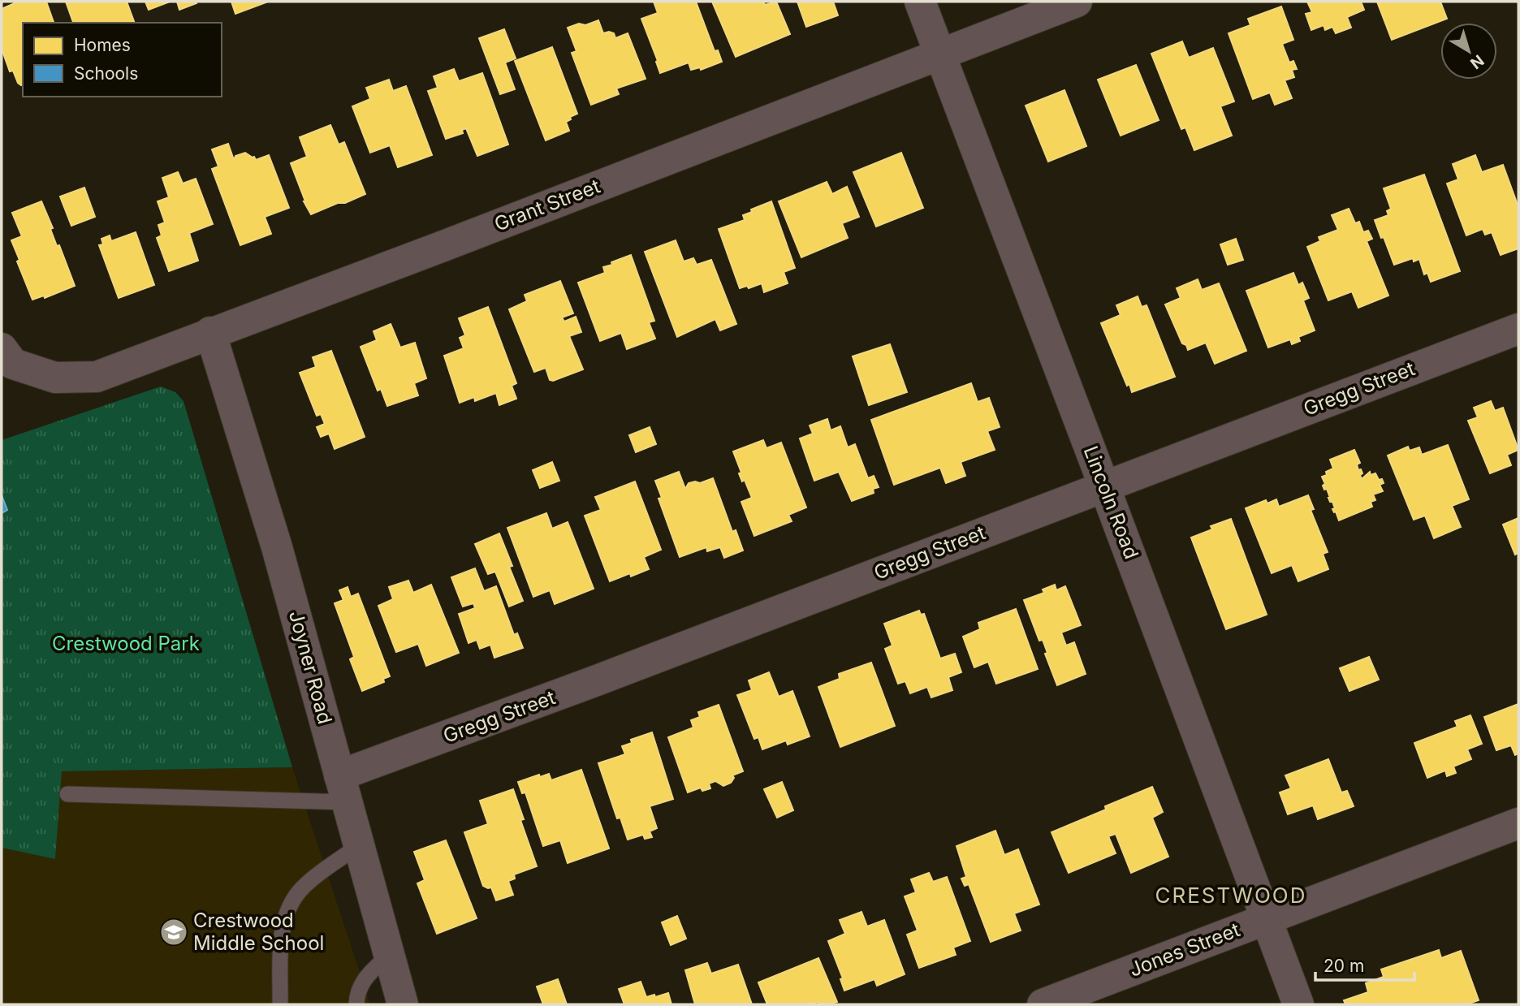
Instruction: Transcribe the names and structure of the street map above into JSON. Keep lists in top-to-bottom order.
{
  "streets": {
    "street": [
      "Grant Street",
      "Gregg Street",
      "Lincoln Road",
      "Joyner Road",
      "Jones Street"
    ]
  },
  "crossings": [
    ["Grant Street", "Lincoln Road"],
    ["Grant Street", "Joyner Road"],
    ["Gregg Street", "Lincoln Road"],
    ["Gregg Street", "Joyner Road"],
    ["Lincoln Road", "Jones Street"]
  ],
  "districts": ["CRESTWOOD"],
  "parks": ["Crestwood Park"],
  "places": {
    "school or university": ["Crestwood Middle School"]
  },
  "legend": ["Homes", "Schools"],
  "scale_bar": "20 m",
  "north": "bottom right"
}
